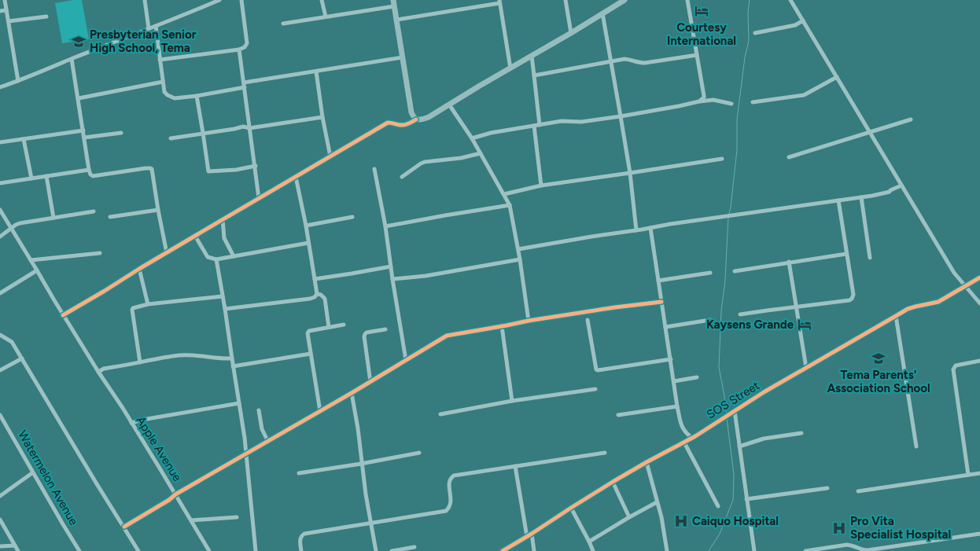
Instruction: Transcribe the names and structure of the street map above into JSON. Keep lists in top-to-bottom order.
{
  "streets": {
    "street": ["SOS Street", "Apple Avenue", "Watermelon Avenue"]
  },
  "places": {
    "hotel": ["Courtesy International", "Kaysens Grande"],
    "school or university": ["Presbyterian Senior High School, Tema", "Tema Parents' Association School"],
    "hospital": ["Caiquo Hospital", "Pro Vita Specialist Hospital"]
  }
}
